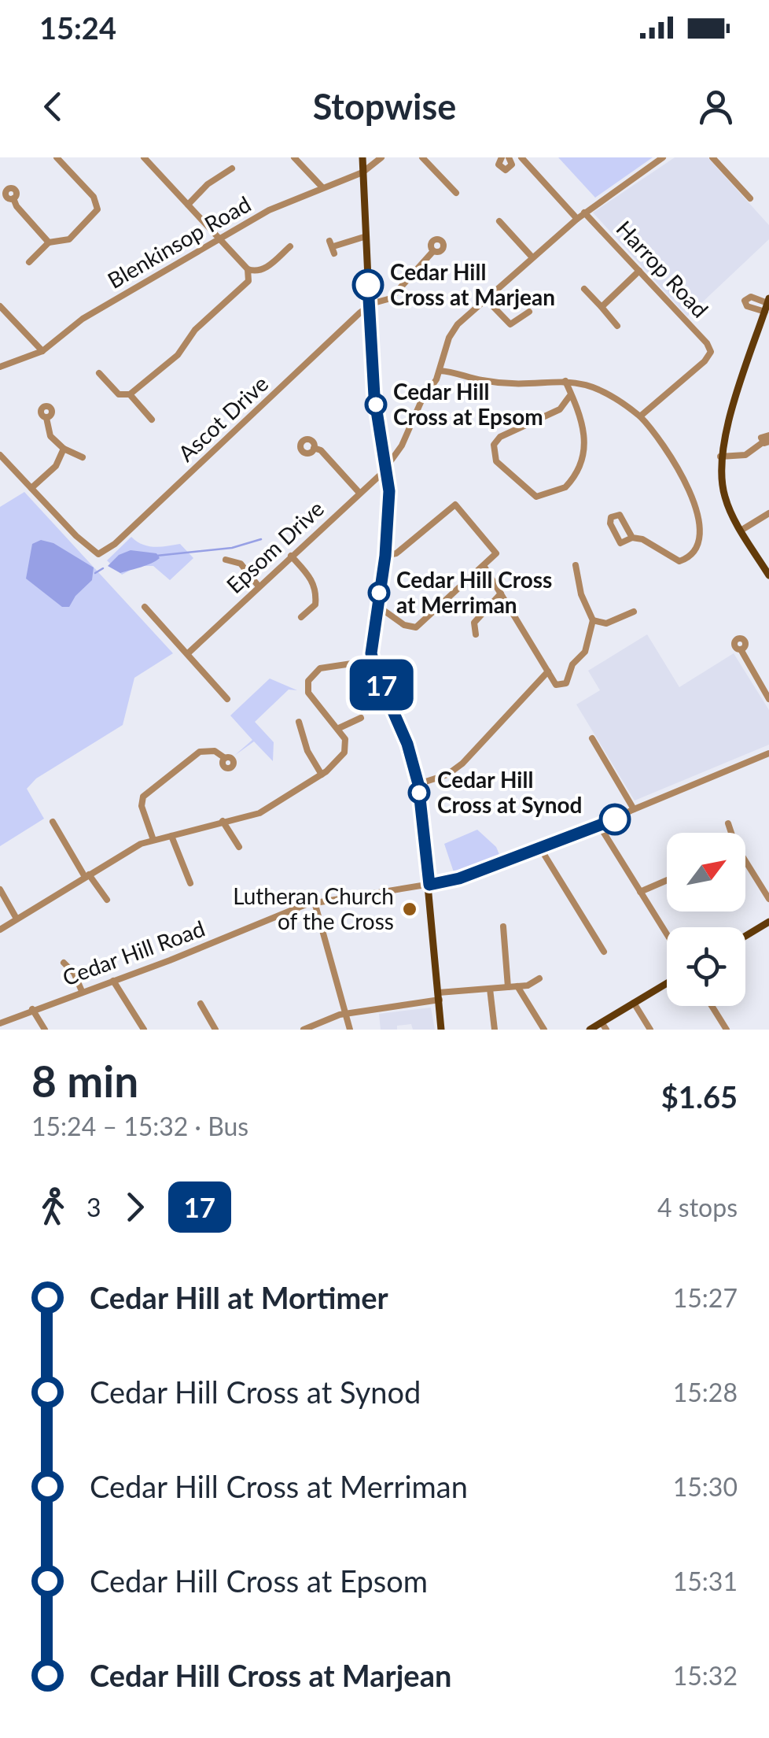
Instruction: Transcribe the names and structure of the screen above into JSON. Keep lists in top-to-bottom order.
{
  "streets": {
    "street": [
      "Blenkinsop Road",
      "Harrop Road",
      "Ascot Drive",
      "Epsom Drive",
      "Cedar Hill Road"
    ]
  },
  "crossings": [
    ["Harrop Road", "Epsom Drive"]
  ],
  "places": [
    "Cedar Hill Cross at Marjean",
    "Cedar Hill Cross at Epsom",
    "Cedar Hill Cross at Merriman",
    "Cedar Hill Cross at Synod",
    "Lutheran Church of the Cross"
  ],
  "lines": ["bus line 17"],
  "north": "top right",
  "page": {
    "status": "15:24",
    "header": "Stopwise",
    "on_map": "17",
    "heading": ["8 min", "15:24 – 15:32 · Bus", "$1.65"],
    "legs": ["3", "17", "4 stops"],
    "list": [
      {
        "name": "Cedar Hill at Mortimer",
        "value": "15:27"
      },
      {
        "name": "Cedar Hill Cross at Synod",
        "value": "15:28"
      },
      {
        "name": "Cedar Hill Cross at Merriman",
        "value": "15:30"
      },
      {
        "name": "Cedar Hill Cross at Epsom",
        "value": "15:31"
      },
      {
        "name": "Cedar Hill Cross at Marjean",
        "value": "15:32"
      }
    ]
  }
}
